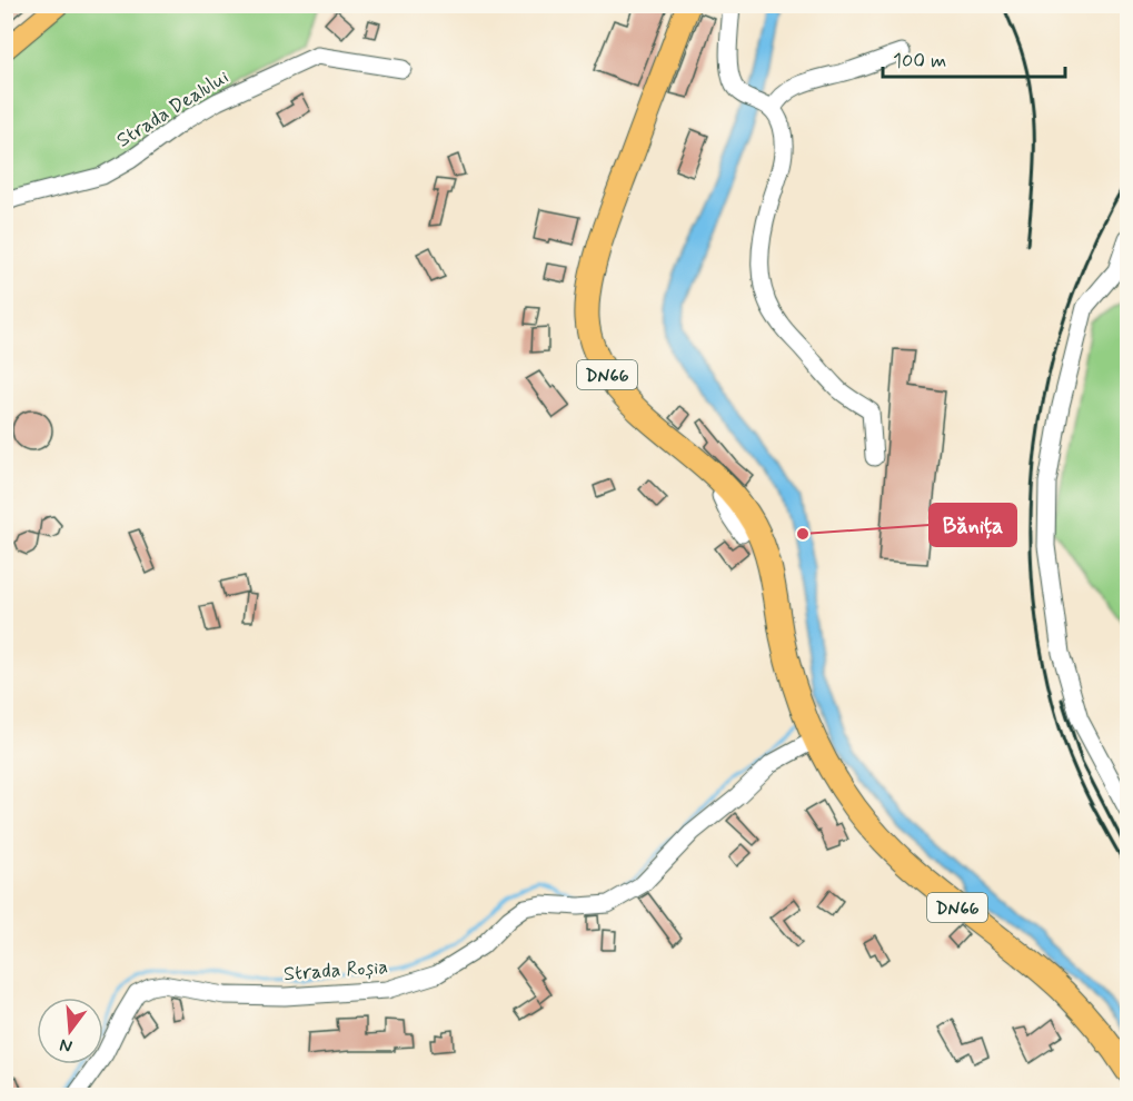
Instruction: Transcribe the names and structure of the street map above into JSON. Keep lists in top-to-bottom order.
{
  "streets": {
    "highway": ["DN66"],
    "street": ["Strada Dealului", "Strada Roșia"]
  },
  "crossings": [
    ["DN66", "Strada Roșia"]
  ],
  "places": ["Bănița"],
  "scale_bar": "100 m",
  "north": "bottom"
}
